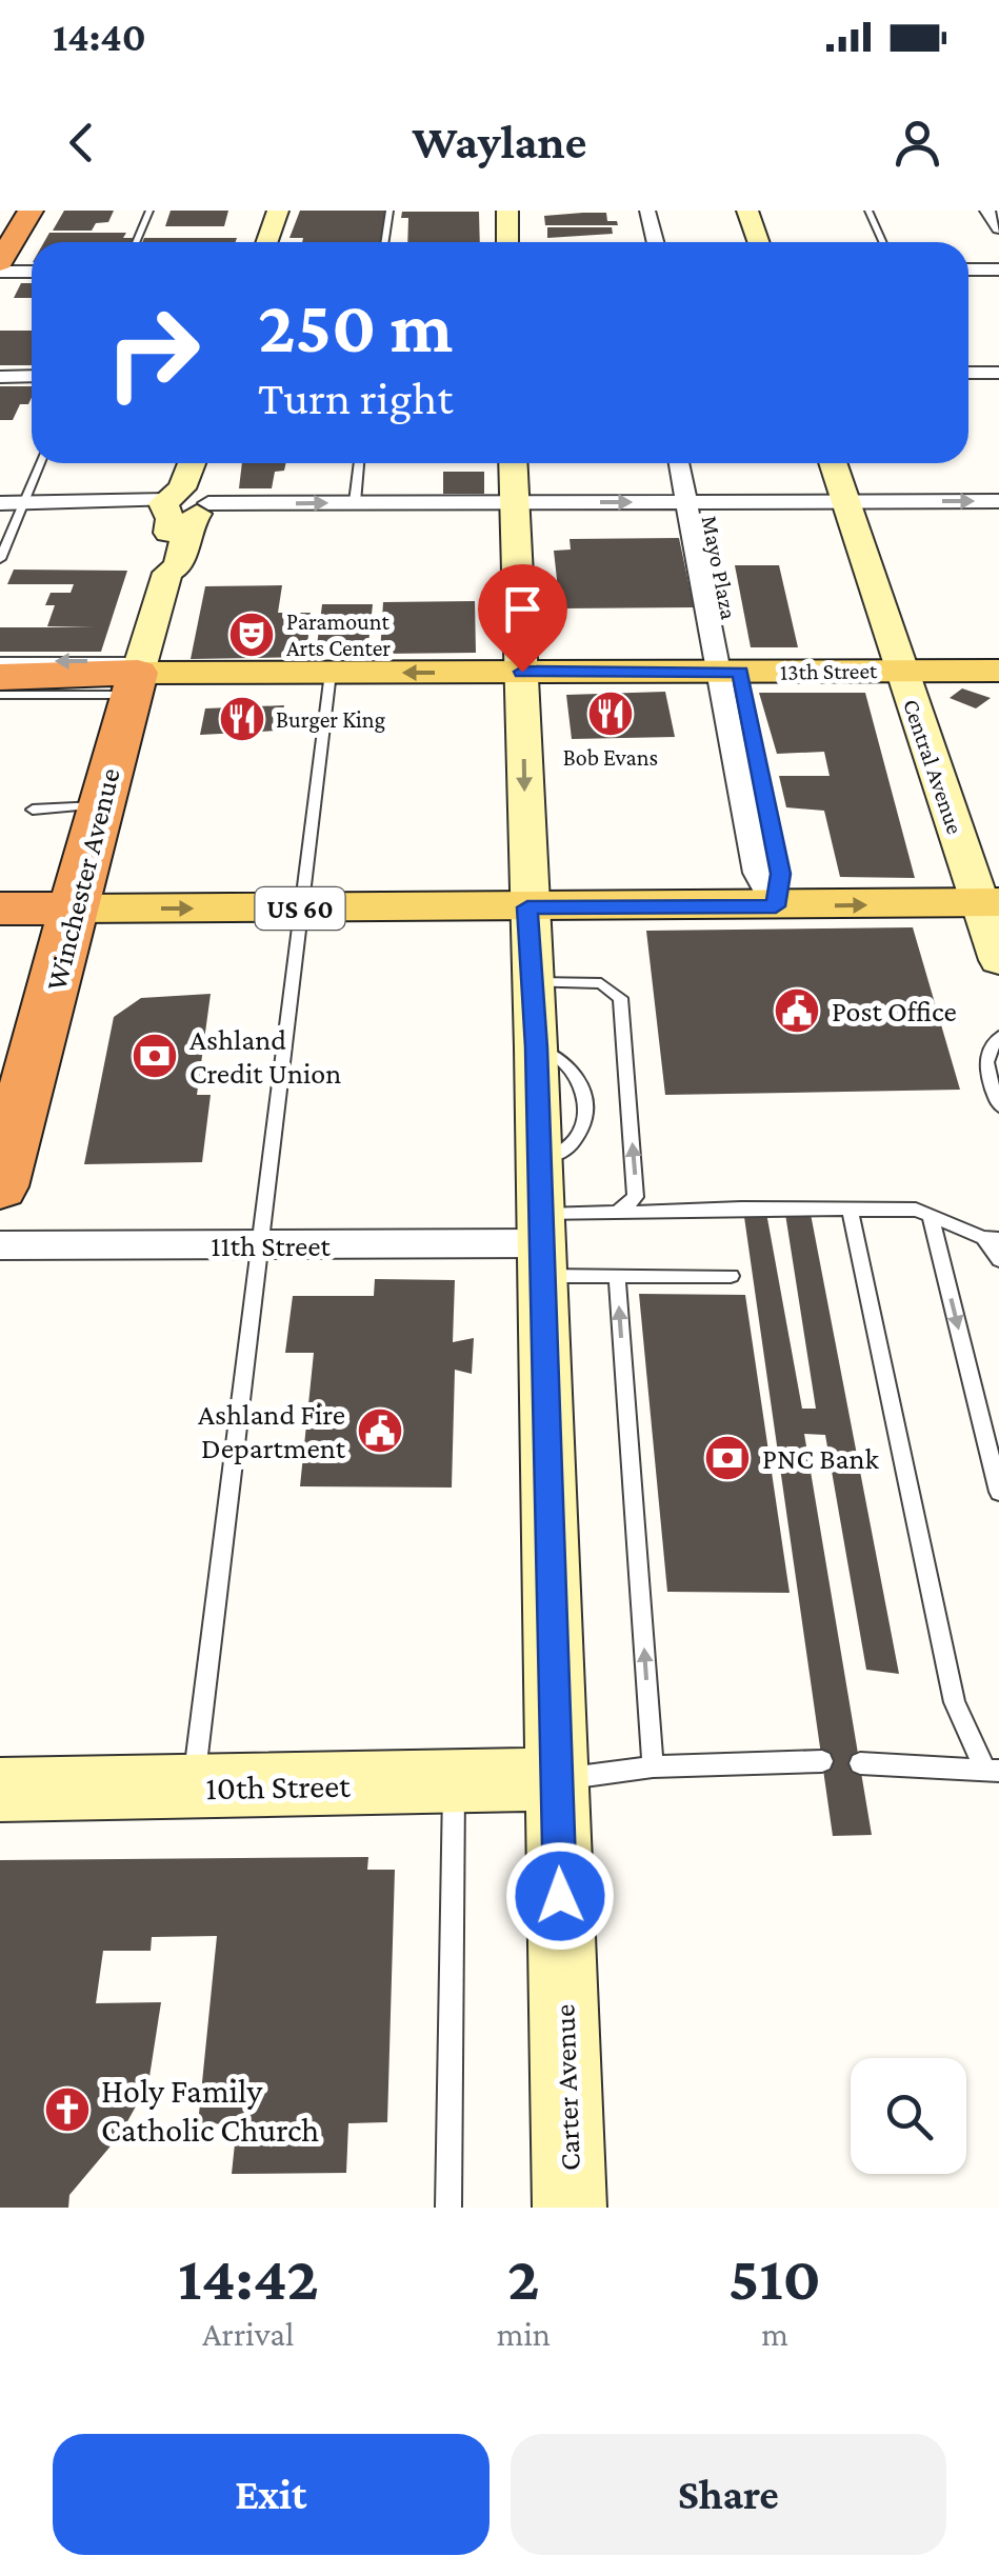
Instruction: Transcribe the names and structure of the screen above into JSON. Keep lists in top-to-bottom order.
{
  "streets": {
    "highway": ["13th Street", "Winchester Avenue"],
    "main road": ["US 60"],
    "street": [
      "Mayo Plaza",
      "Central Avenue",
      "11th Street",
      "10th Street",
      "Carter Avenue"
    ]
  },
  "crossings": [
    ["Mayo Plaza", "13th Street"],
    ["Mayo Plaza", "US 60"],
    ["13th Street", "Central Avenue"],
    ["13th Street", "Winchester Avenue"],
    ["13th Street", "Carter Avenue"],
    ["Central Avenue", "US 60"],
    ["Winchester Avenue", "US 60"],
    ["US 60", "Carter Avenue"],
    ["11th Street", "Carter Avenue"],
    ["10th Street", "Carter Avenue"]
  ],
  "places": {
    "theatre": ["Paramount Arts Center"],
    "restaurant": ["Bob Evans", "Burger King"],
    "public building": ["Post Office", "Ashland Fire Department"],
    "bank": ["Ashland Credit Union", "PNC Bank"],
    "church": ["Holy Family Catholic Church"]
  },
  "page": {
    "status": "14:40",
    "header": "Waylane",
    "turn": ["250 m", "Turn right"],
    "eta": [
      "14:42",
      "Arrival",
      "2",
      "min",
      "510",
      "m"
    ],
    "buttons": ["Exit", "Share"]
  }
}
